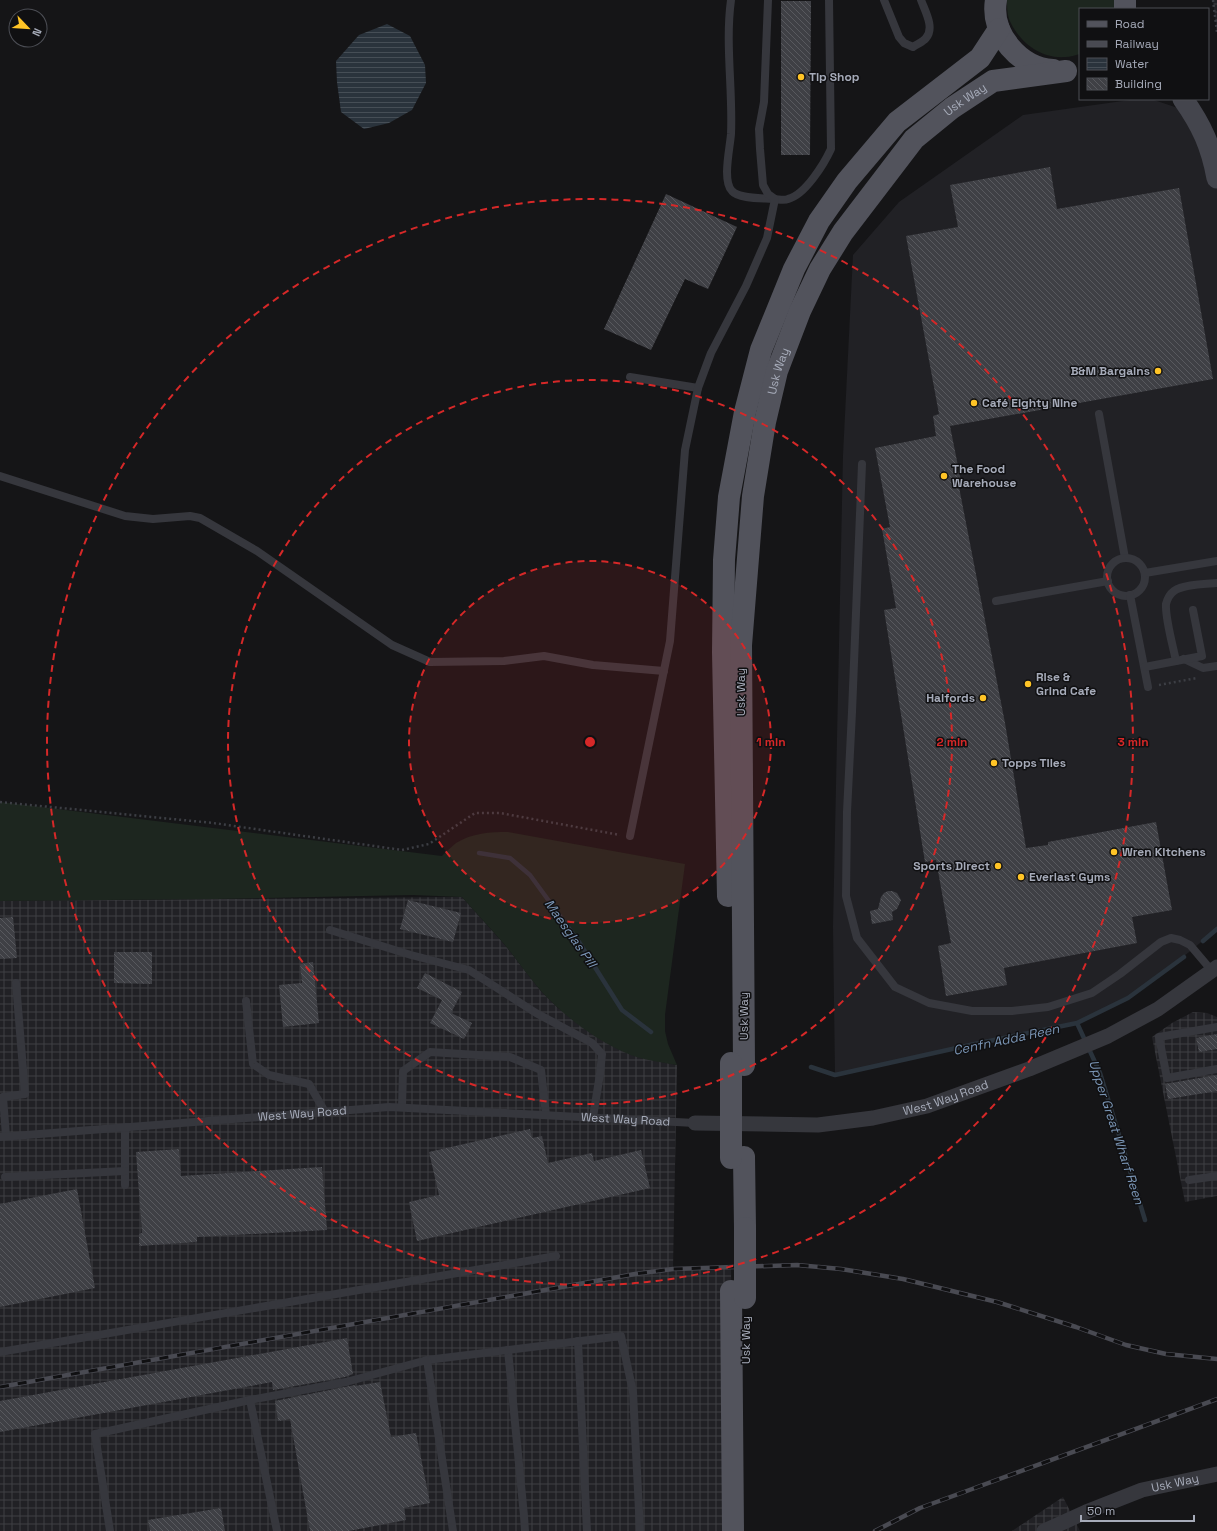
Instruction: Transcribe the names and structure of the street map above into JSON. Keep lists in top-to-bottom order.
{
  "streets": {
    "main road": ["Usk Way"],
    "street": ["West Way Road"]
  },
  "water": ["Maesglas Pill", "Cenfn Adda Reen", "Upper Great Wharf Reen"],
  "places": [
    "Tip Shop",
    "B&M Bargains",
    "Café Eighty Nine",
    "The Food Warehouse",
    "Rise & Grind Cafe",
    "Halfords",
    "Topps Tiles",
    "Wren Kitchens",
    "Sports Direct",
    "Everlast Gyms"
  ],
  "legend": [
    "Road",
    "Railway",
    "Water",
    "Building"
  ],
  "scale_bar": "50 m",
  "north": "bottom right",
  "rings": ["1 min", "2 min", "3 min"]
}
